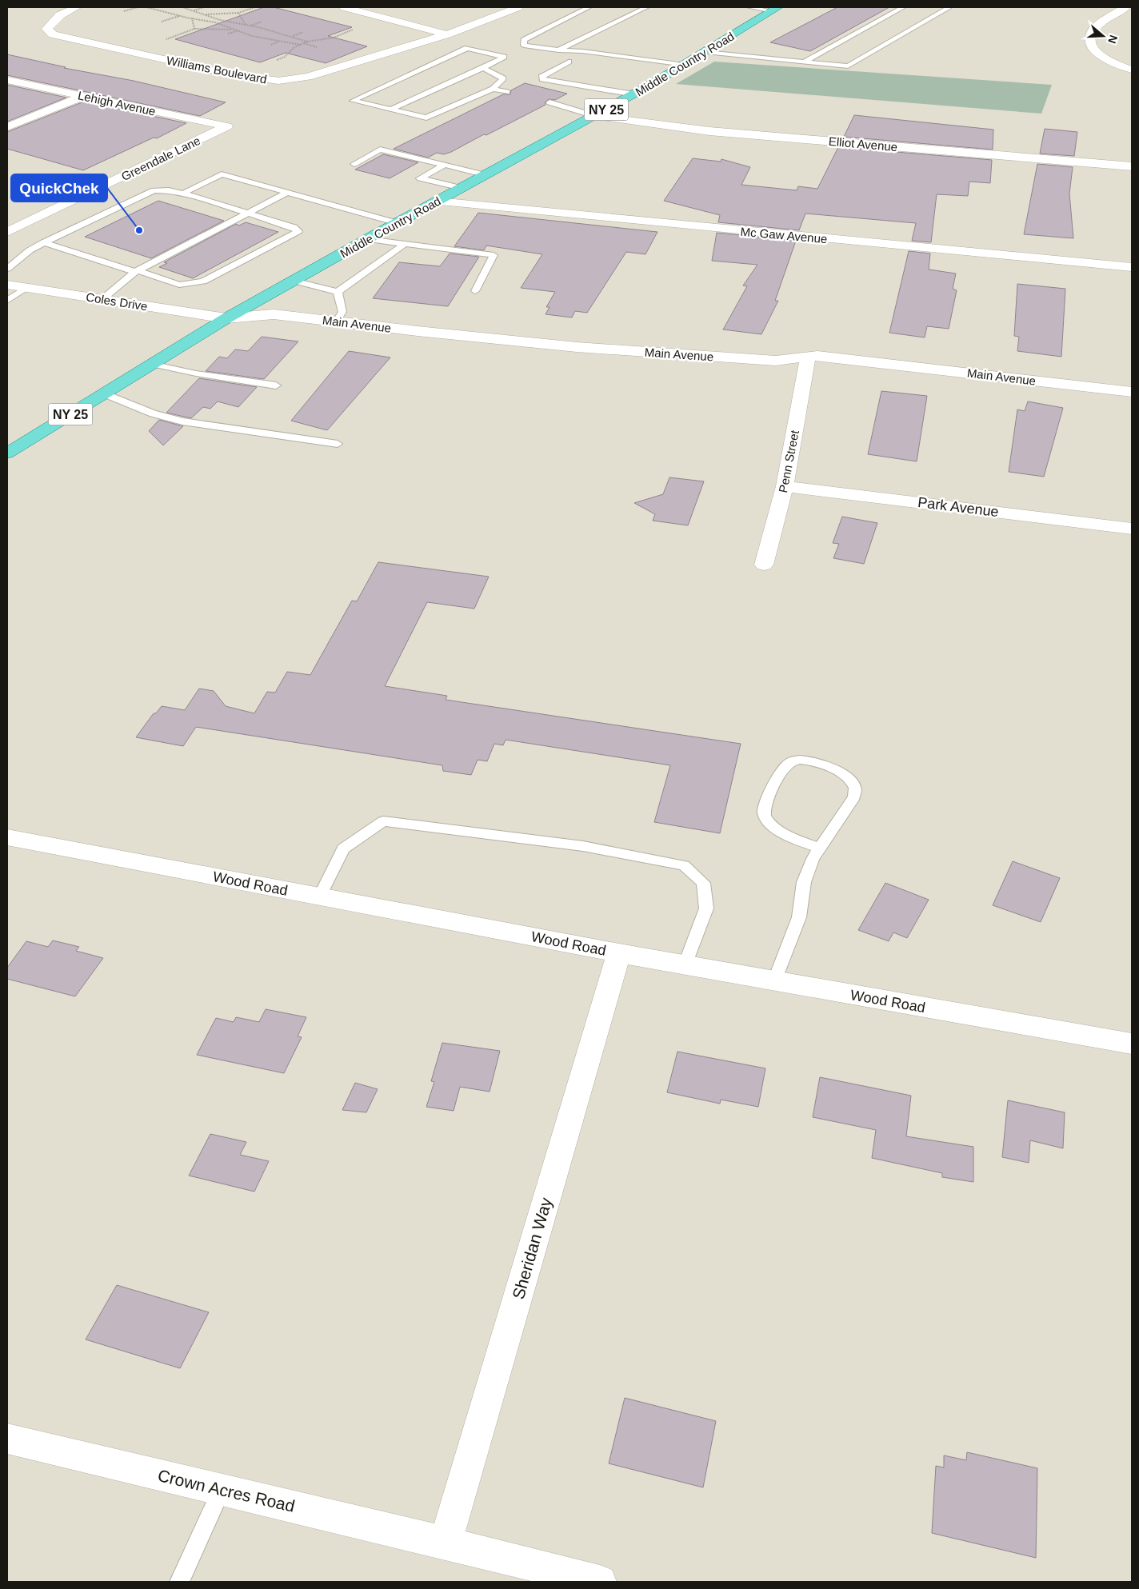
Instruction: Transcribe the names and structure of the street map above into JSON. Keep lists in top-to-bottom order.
{
  "streets": {
    "main road": ["Middle Country Road", "NY 25"],
    "street": [
      "Williams Boulevard",
      "Lehigh Avenue",
      "Elliot Avenue",
      "Greendale Lane",
      "Mc Gaw Avenue",
      "Coles Drive",
      "Main Avenue",
      "Penn Street",
      "Park Avenue",
      "Wood Road",
      "Sheridan Way",
      "Crown Acres Road"
    ]
  },
  "crossings": [
    ["Middle Country Road", "Elliot Avenue"],
    ["Middle Country Road", "Mc Gaw Avenue"],
    ["Middle Country Road", "Coles Drive"],
    ["Middle Country Road", "Main Avenue"],
    ["Lehigh Avenue", "Greendale Lane"],
    ["Coles Drive", "Main Avenue"],
    ["Main Avenue", "Penn Street"],
    ["Penn Street", "Park Avenue"],
    ["Wood Road", "Sheridan Way"],
    ["Sheridan Way", "Crown Acres Road"]
  ],
  "places": ["QuickChek"],
  "north": "right"
}
